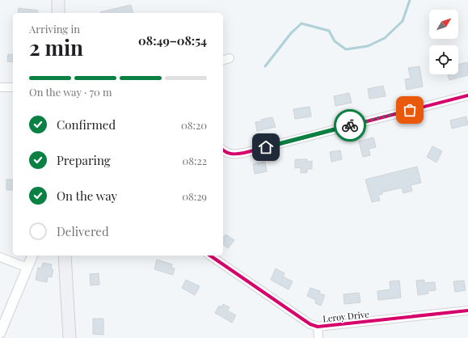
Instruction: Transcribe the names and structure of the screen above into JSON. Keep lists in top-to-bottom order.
{
  "streets": {
    "street": ["Leroy Drive"]
  },
  "north": "top right",
  "page": {
    "heading": ["2 min", "Arriving in", "08:49–08:54"],
    "bar": "On the way · 70 m",
    "list": [
      ["Confirmed", "08:20"],
      ["Preparing", "08:22"],
      ["On the way", "08:29"],
      "Delivered"
    ]
  }
}
